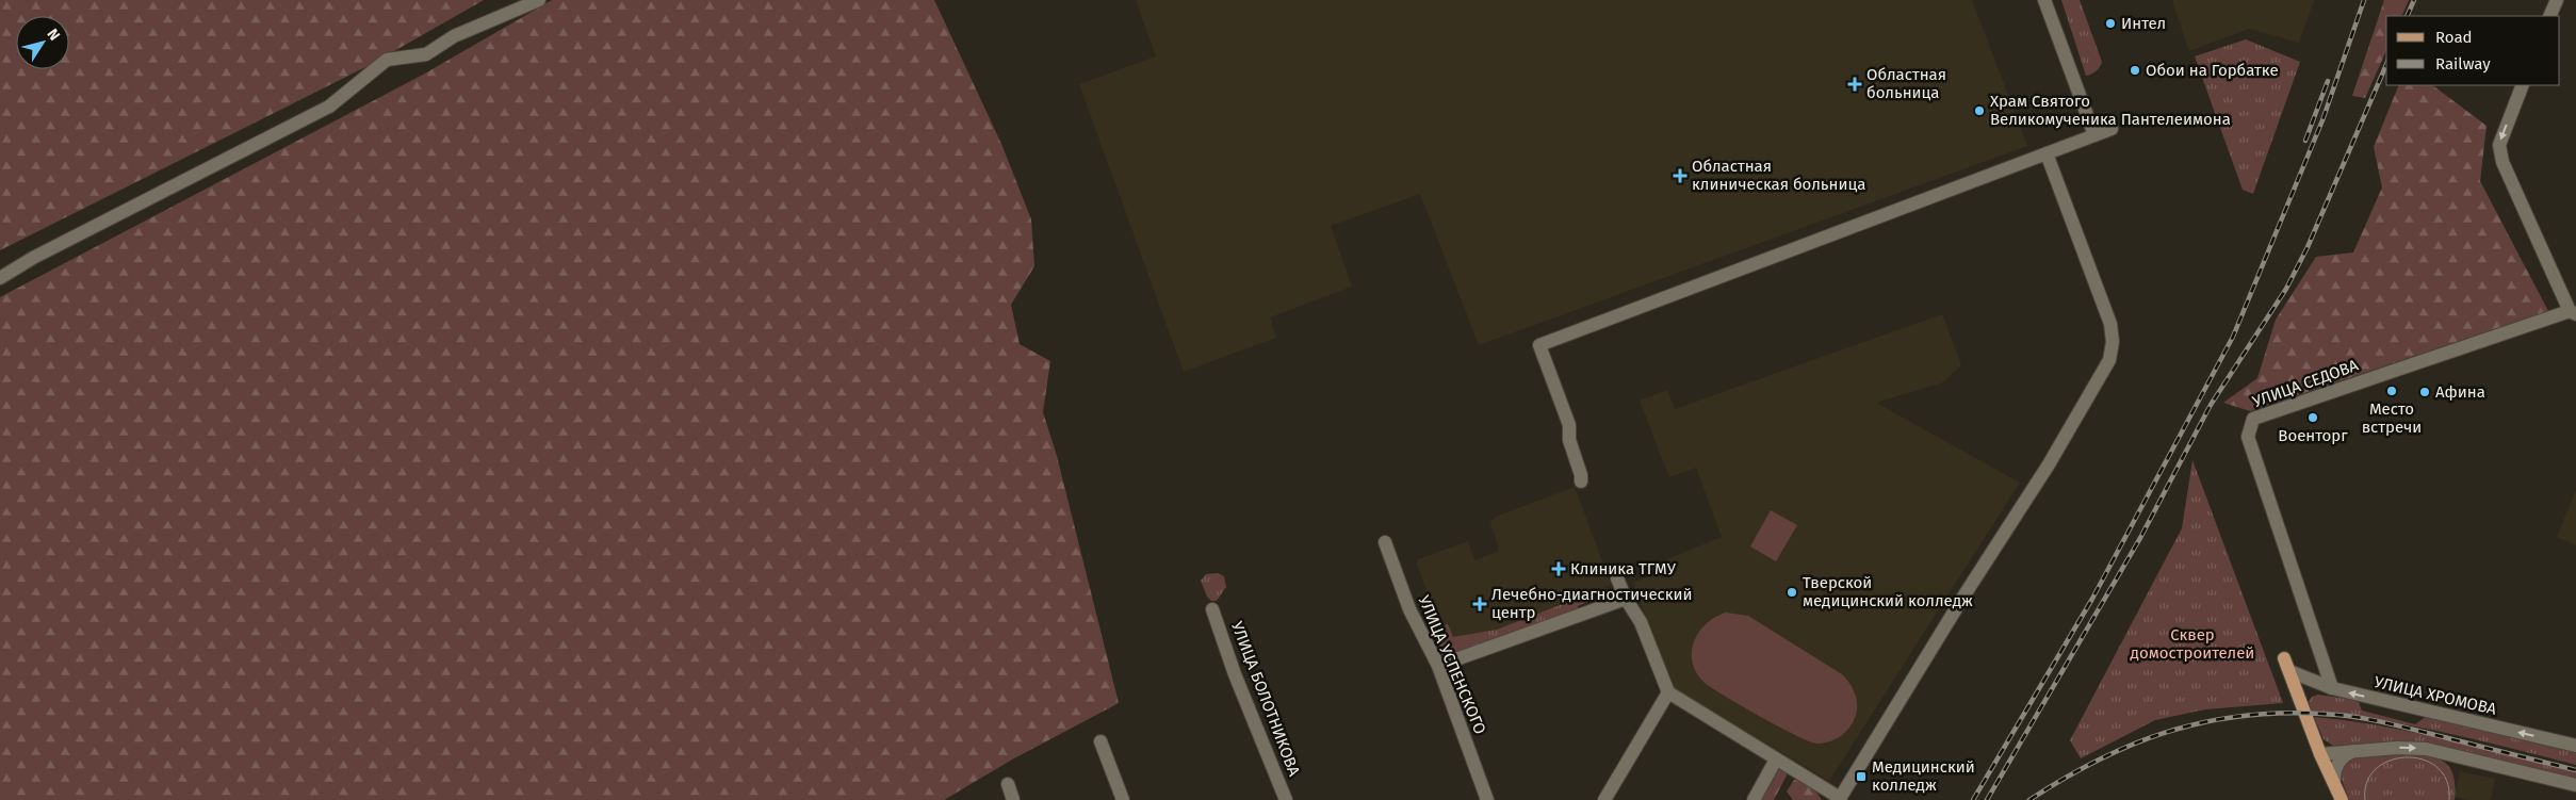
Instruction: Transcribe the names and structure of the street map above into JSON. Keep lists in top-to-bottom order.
{
  "streets": {
    "street": [
      "УЛИЦА СЕДОВА",
      "УЛИЦА УСПЕНСКОГО",
      "УЛИЦА ХРОМОВА",
      "УЛИЦА БОЛОТНИКОВА"
    ]
  },
  "crossings": [
    ["УЛИЦА СЕДОВА", "УЛИЦА ХРОМОВА"]
  ],
  "parks": ["Сквер домостроителей"],
  "places": {
    "other": [
      "Интел",
      "Обои на Горбатке",
      "Храм Святого Великомученика Пантелеимона",
      "Место встречи",
      "Афина",
      "Военторг",
      "Тверской медицинский колледж"
    ],
    "health": [
      "Областная больница",
      "Областная клиническая больница",
      "Клиника ТГМУ",
      "Лечебно-диагностический центр"
    ],
    "transit": ["Медицинский колледж"]
  },
  "legend": ["Road", "Railway"],
  "north": "top right"
}
